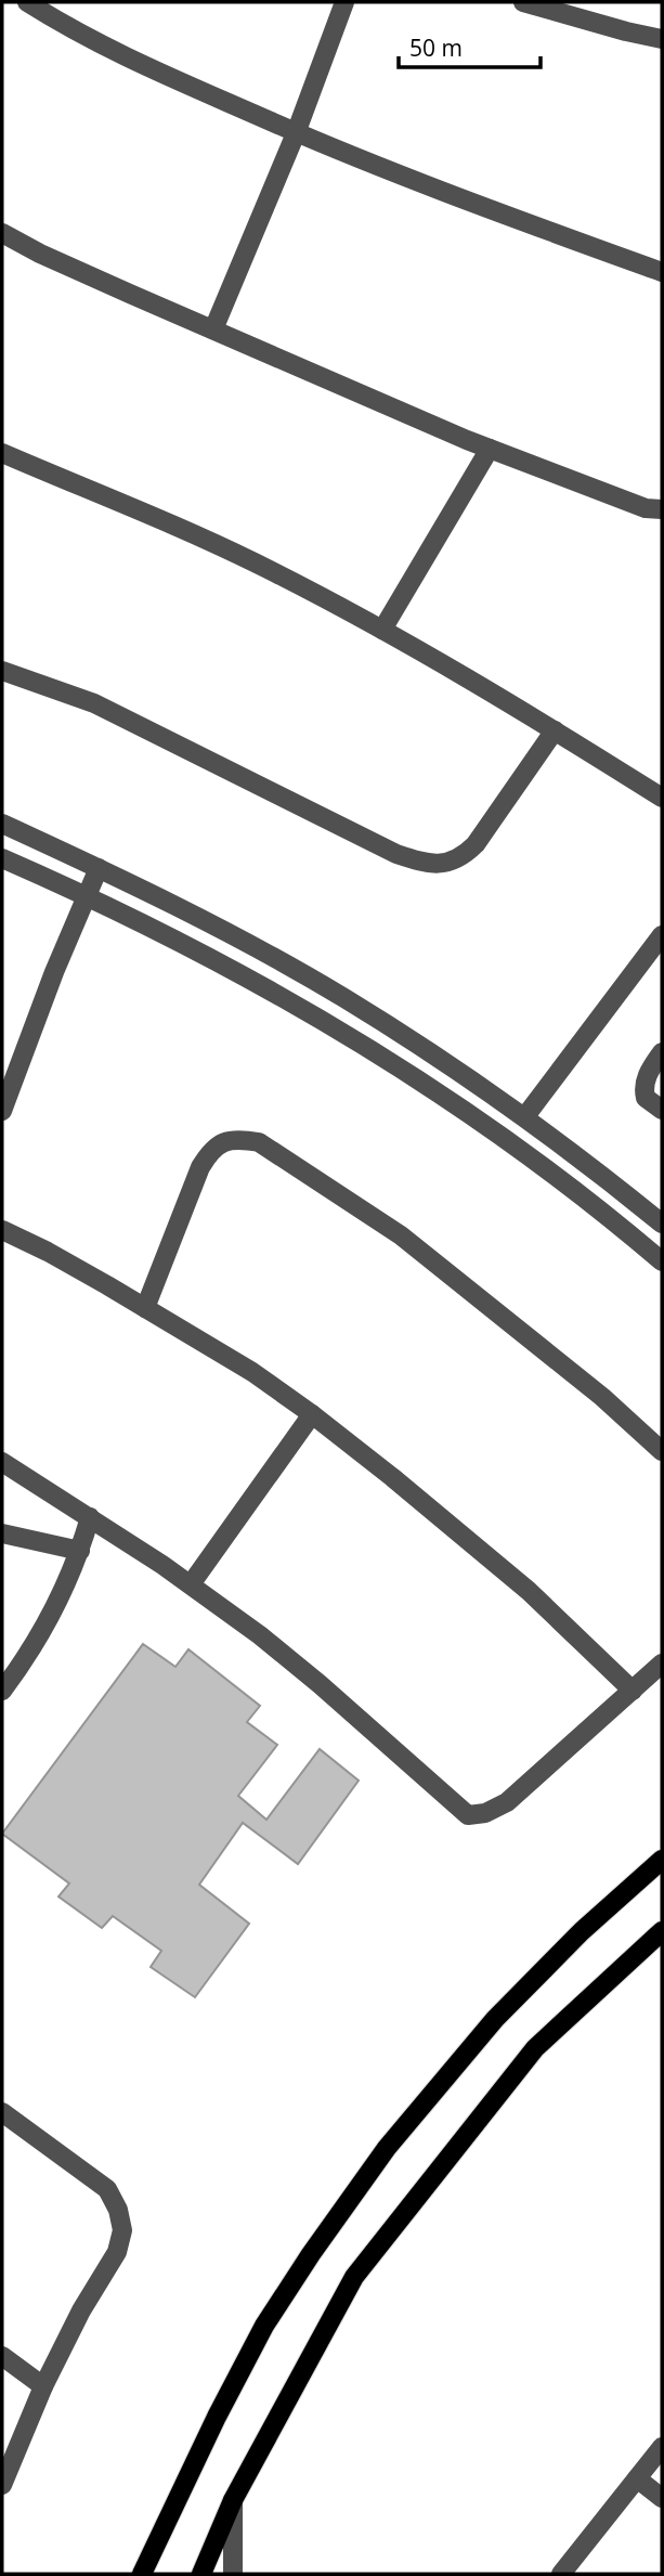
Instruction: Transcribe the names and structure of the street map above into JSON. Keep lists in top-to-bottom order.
{
  "scale_bar": "50 m"
}
